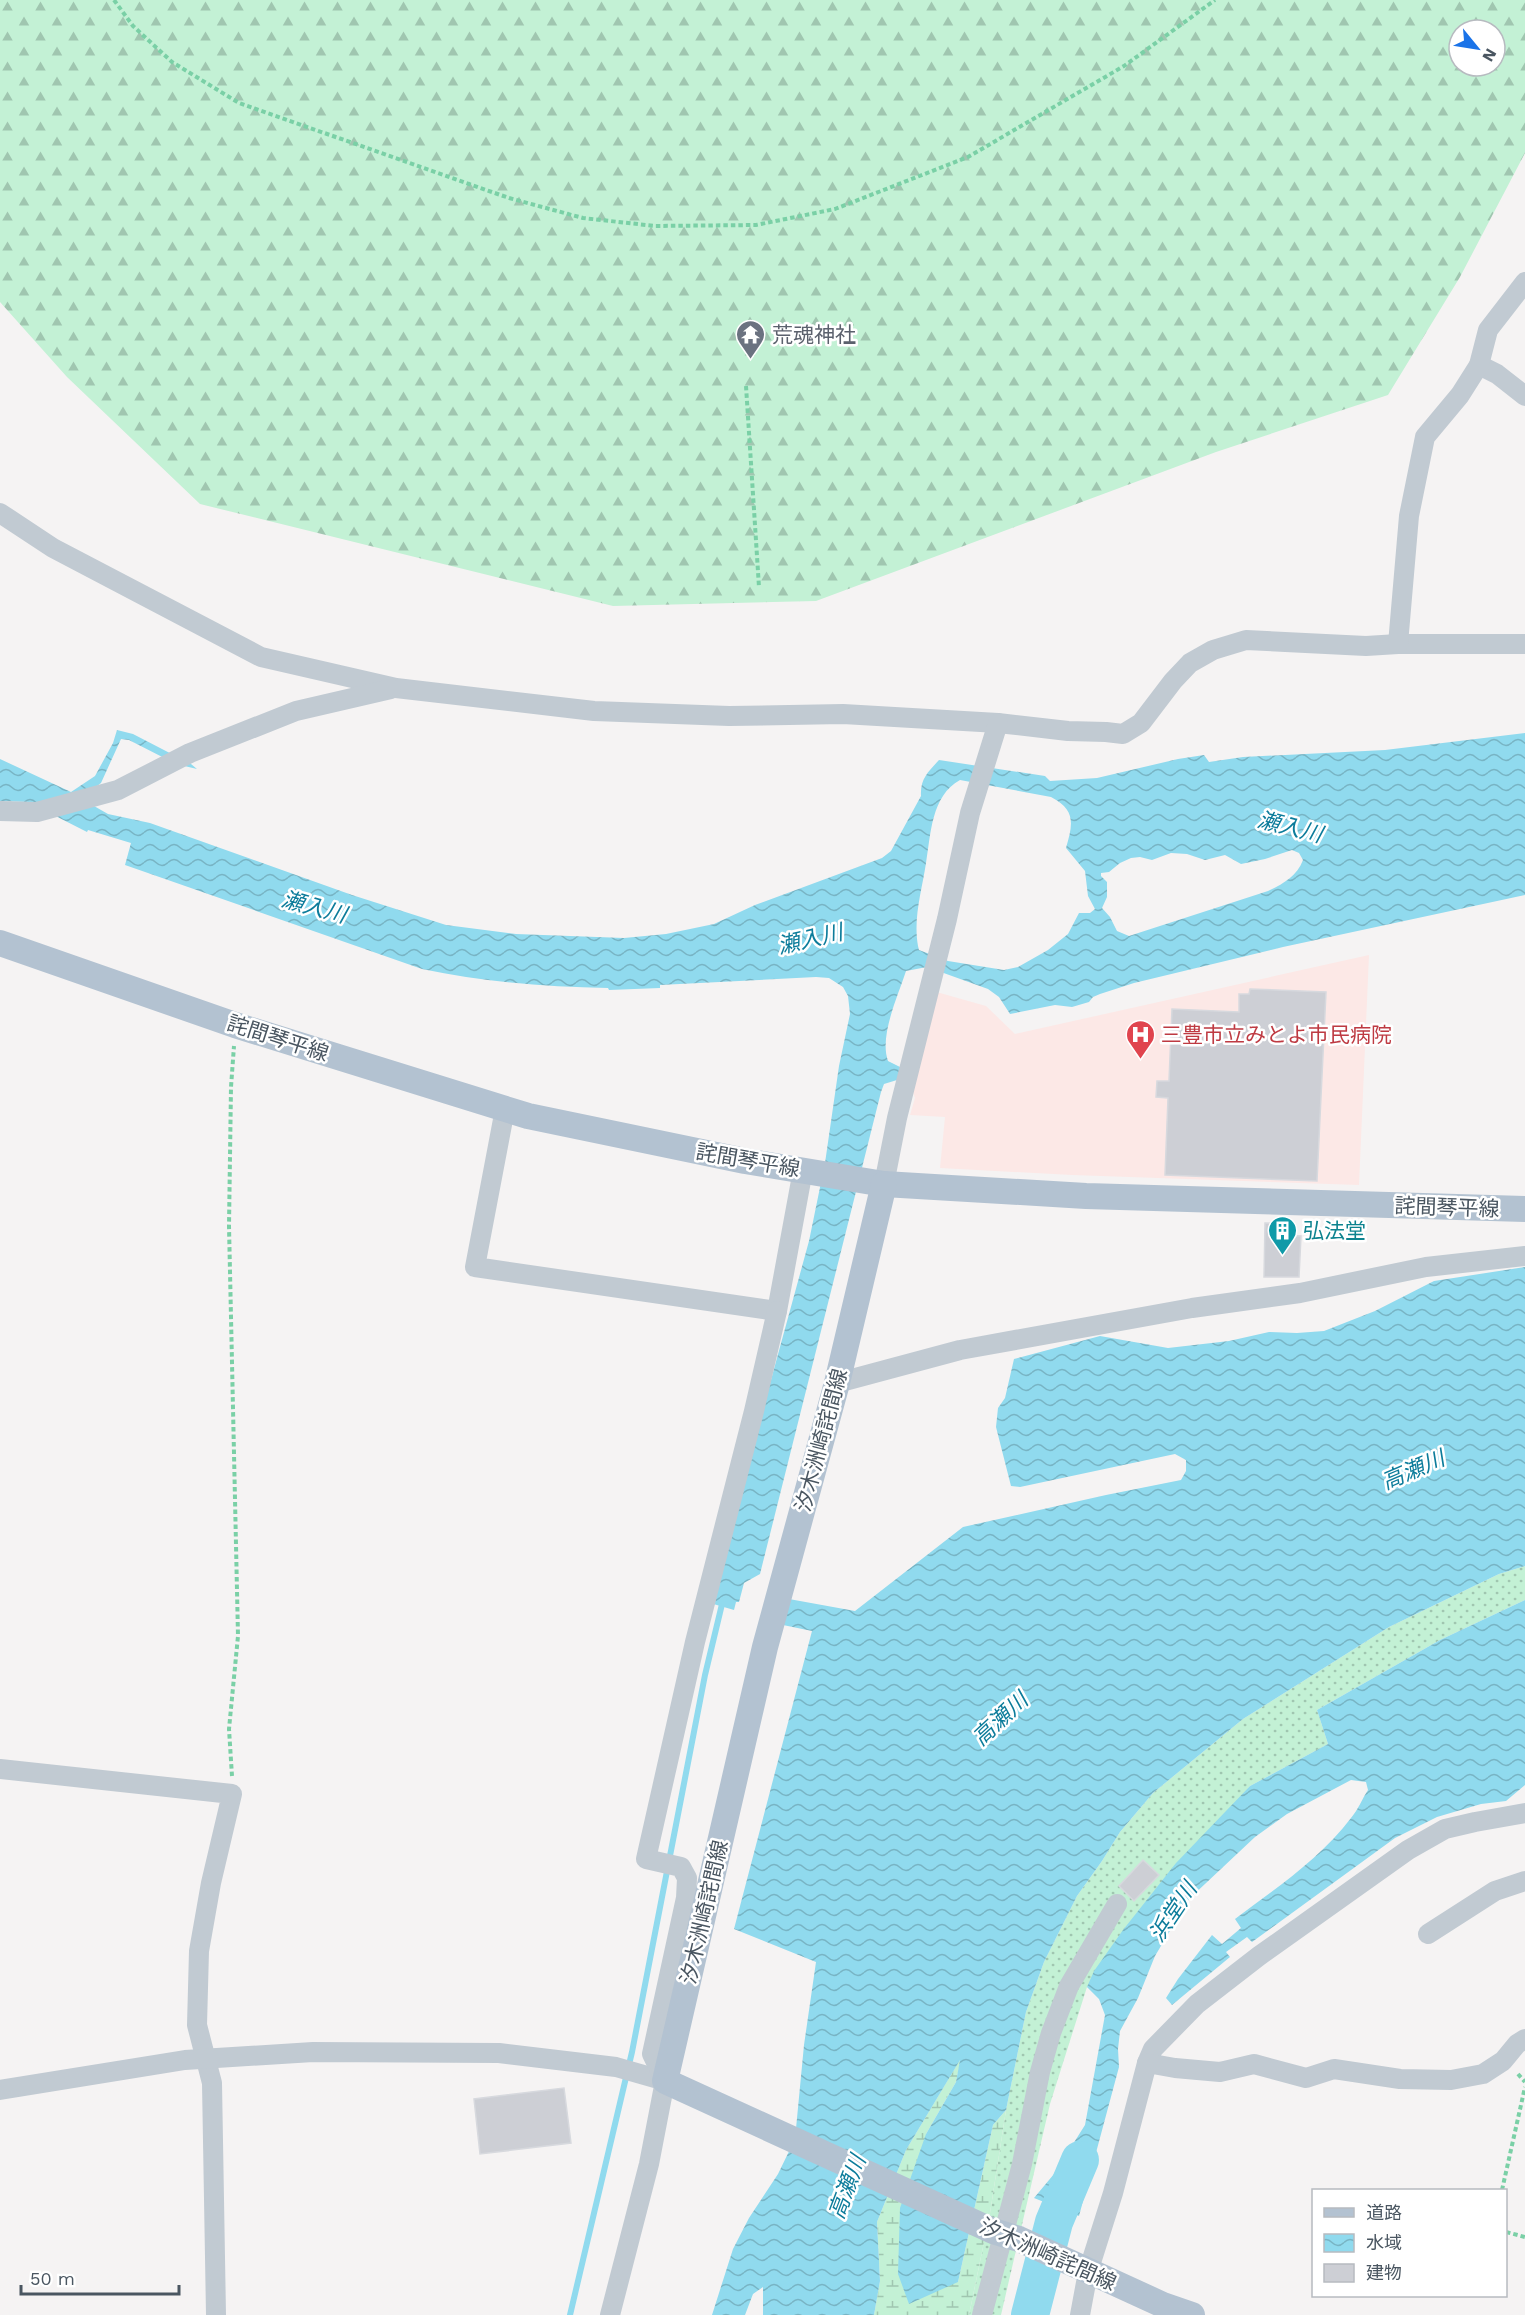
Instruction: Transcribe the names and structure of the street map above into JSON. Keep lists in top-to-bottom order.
{
  "streets": {
    "main road": ["詫間琴平線", "汐木洲崎詫間線"]
  },
  "crossings": [
    ["詫間琴平線", "汐木洲崎詫間線"]
  ],
  "water": ["瀬入川", "高瀬川", "浜堂川"],
  "places": {
    "temple": ["荒魂神社"],
    "hospital": ["三豊市立みとよ市民病院"],
    "building": ["弘法堂"]
  },
  "legend": ["道路", "水域", "建物"],
  "scale_bar": "50 m",
  "north": "bottom right"
}
